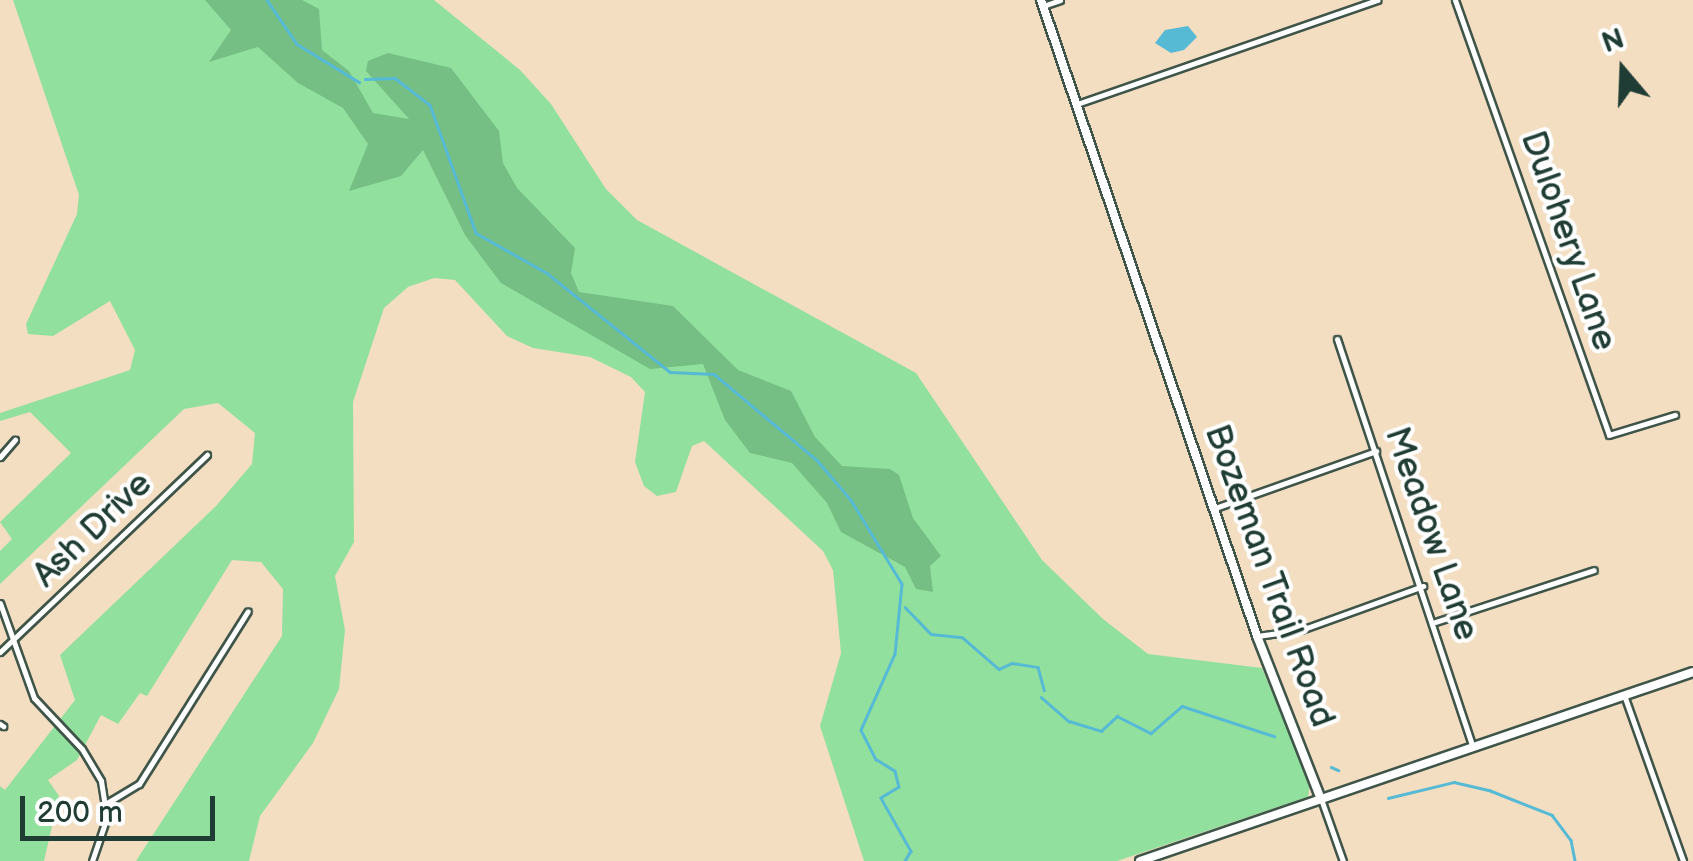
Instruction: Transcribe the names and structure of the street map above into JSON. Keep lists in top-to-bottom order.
{
  "streets": {
    "street": [
      "Dulohery Lane",
      "Ash Drive",
      "Meadow Lane",
      "Bozeman Trail Road"
    ]
  },
  "scale_bar": "200 m",
  "north": "top"
}
